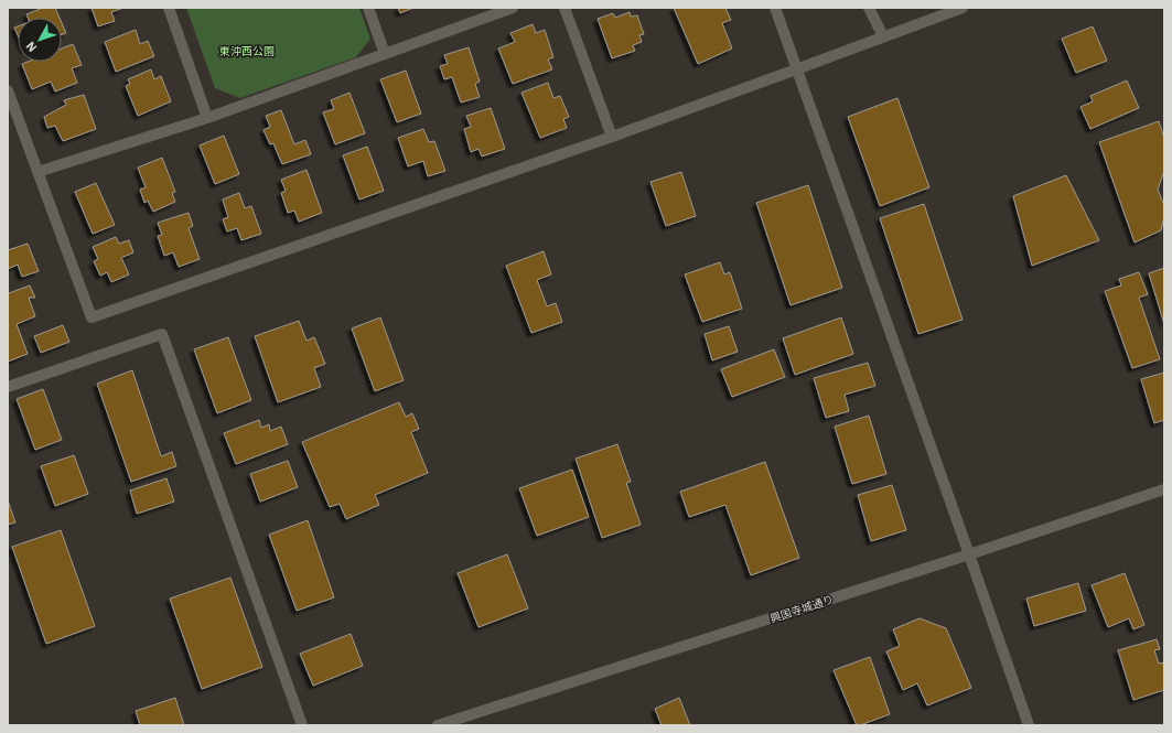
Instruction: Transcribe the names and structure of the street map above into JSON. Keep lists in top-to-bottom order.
{
  "streets": {
    "street": ["興国寺城通り"]
  },
  "parks": ["東沖西公園"],
  "north": "bottom left"
}
